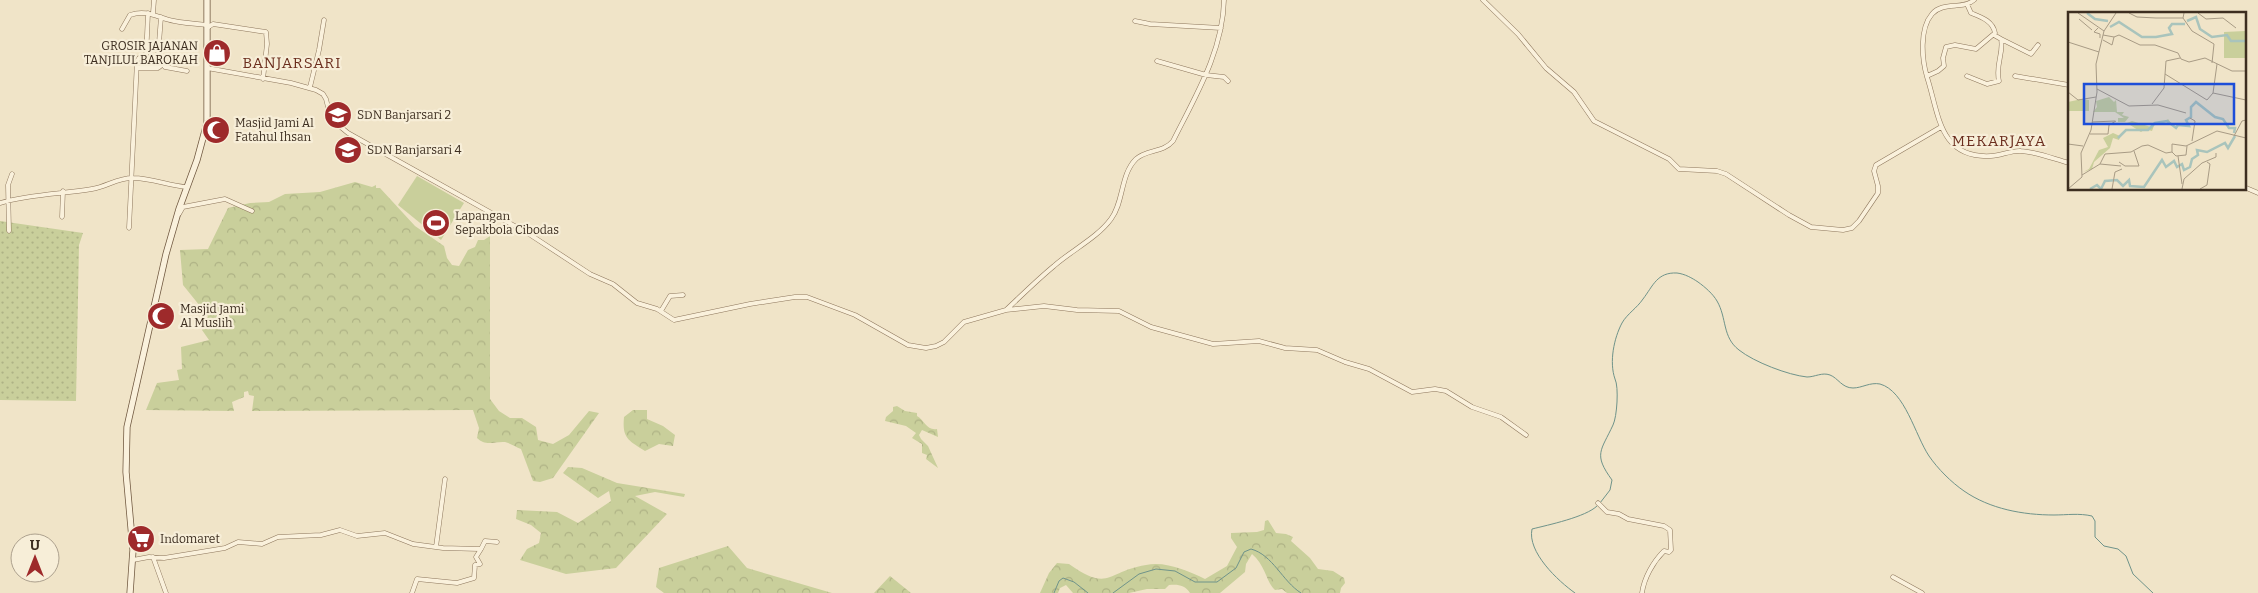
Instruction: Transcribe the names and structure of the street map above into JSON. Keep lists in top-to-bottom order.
{
  "districts": ["BANJARSARI", "MEKARJAYA"],
  "places": {
    "shop": ["GROSIR JAJANAN TANJILUL BAROKAH"],
    "school or university": ["SDN Banjarsari 2", "SDN Banjarsari 4"],
    "mosque": ["Masjid Jami Al Fatahul Ihsan", "Masjid Jami Al Muslih"],
    "sports": ["Lapangan Sepakbola Cibodas"],
    "supermarket": ["Indomaret"]
  },
  "north": "top"
}
